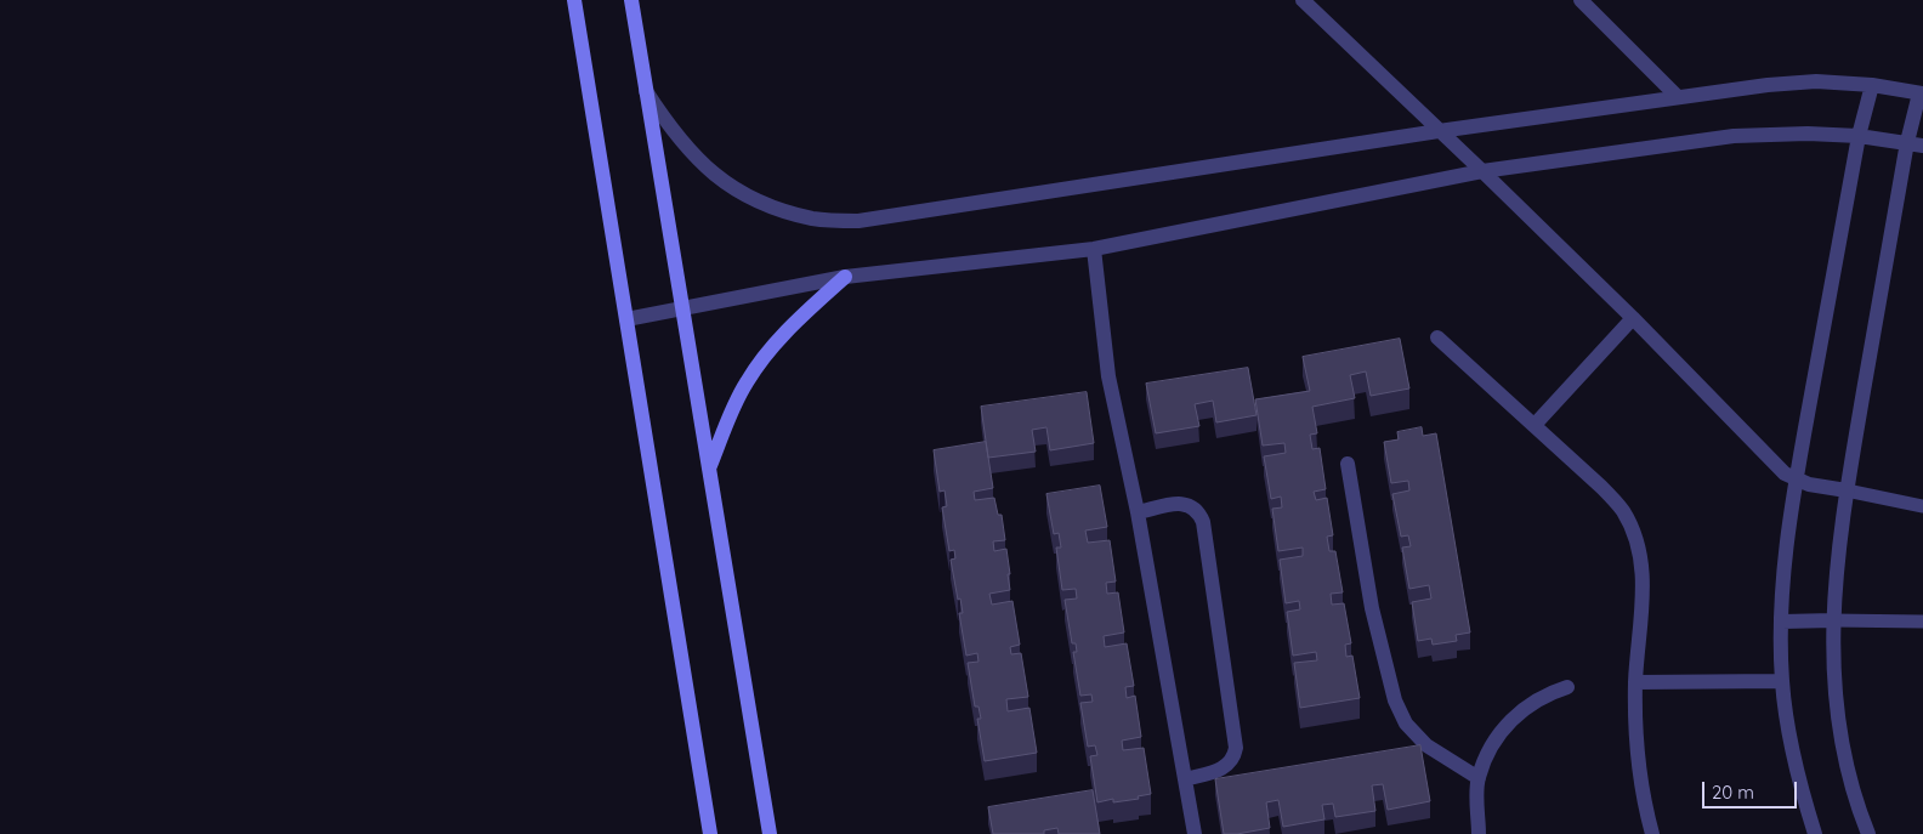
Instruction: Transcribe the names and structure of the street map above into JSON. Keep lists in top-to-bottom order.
{
  "scale_bar": "20 m"
}
